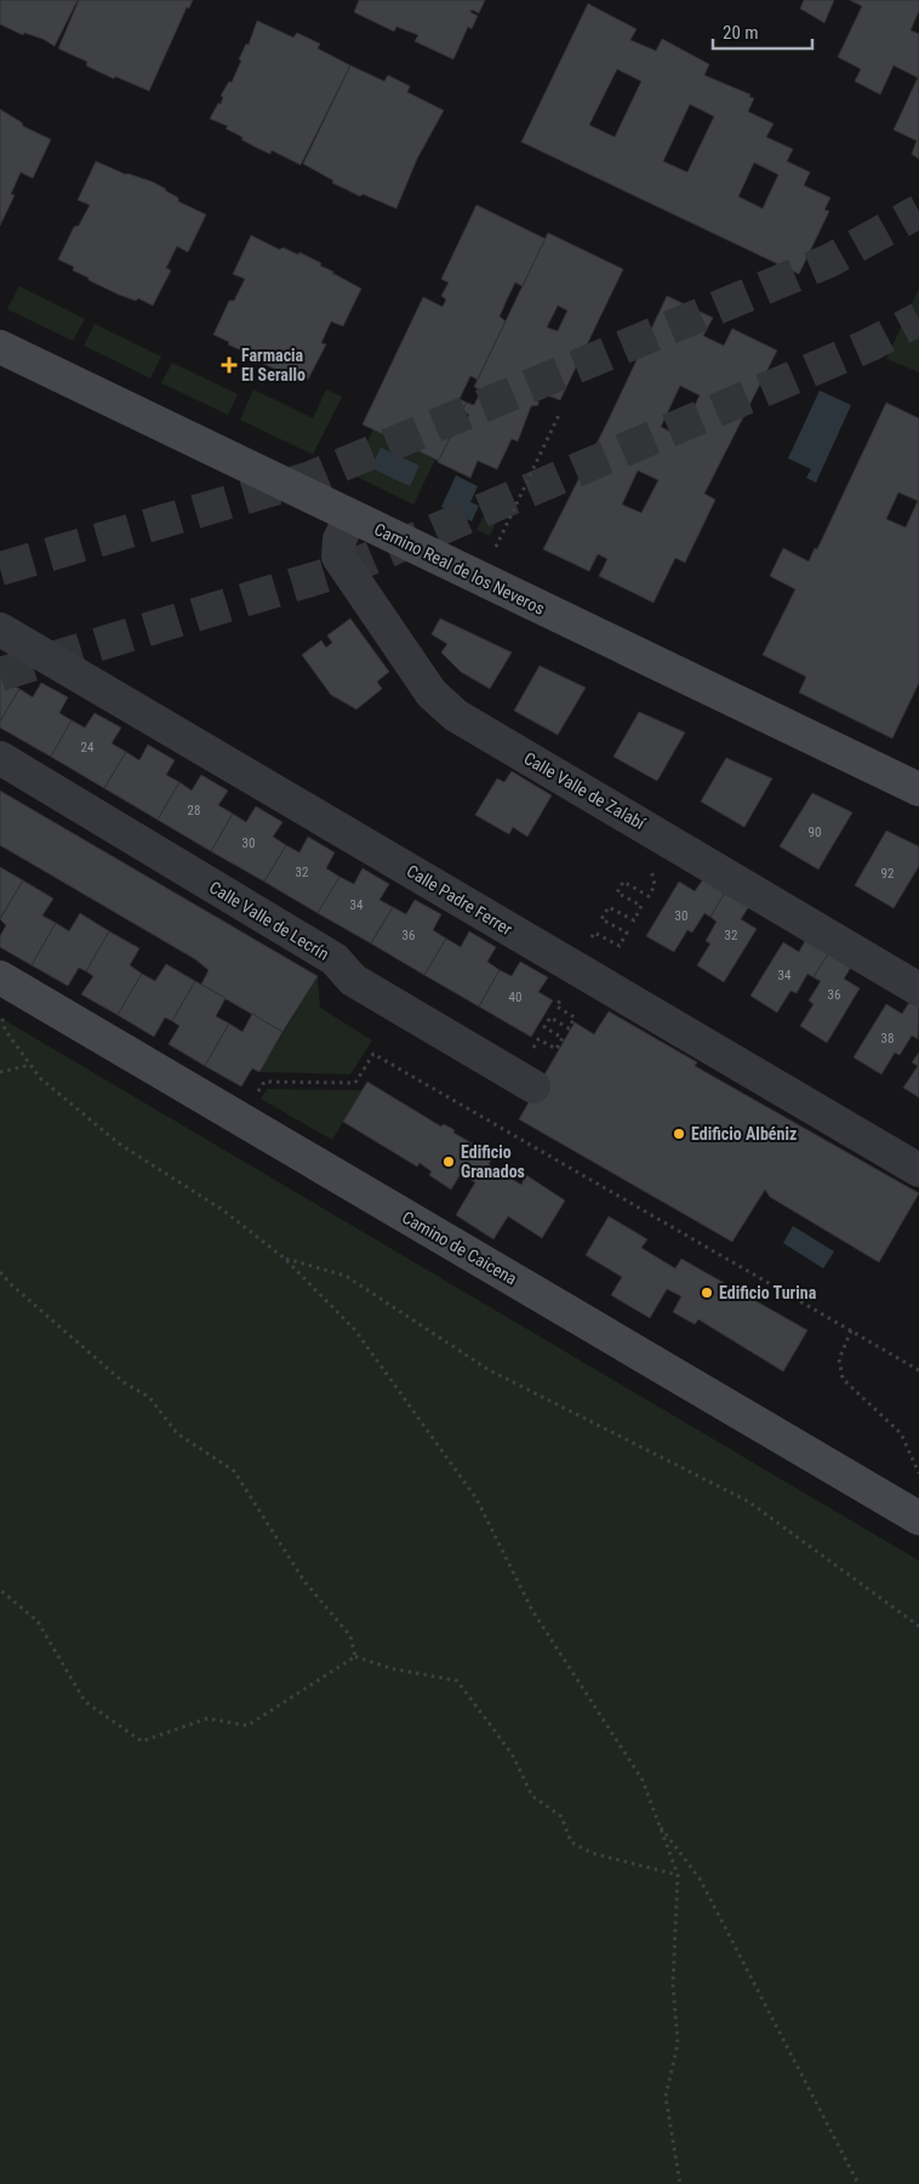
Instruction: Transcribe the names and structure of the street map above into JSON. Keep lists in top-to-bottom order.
{
  "streets": {
    "street": [
      "Camino Real de los Neveros",
      "Calle Valle de Zalabí",
      "Calle Padre Ferrer",
      "Calle Valle de Lecrín",
      "Camino de Caicena"
    ]
  },
  "crossings": [
    ["Camino Real de los Neveros", "Calle Valle de Zalabí"]
  ],
  "places": {
    "health": ["Farmacia El Serallo"],
    "other": ["Edificio Albéniz", "Edificio Granados", "Edificio Turina"]
  },
  "house_numbers": [
    "24",
    "28",
    "90",
    "30",
    "32",
    "92",
    "34",
    "30",
    "36",
    "32",
    "34",
    "36",
    "40",
    "38"
  ],
  "scale_bar": "20 m"
}
